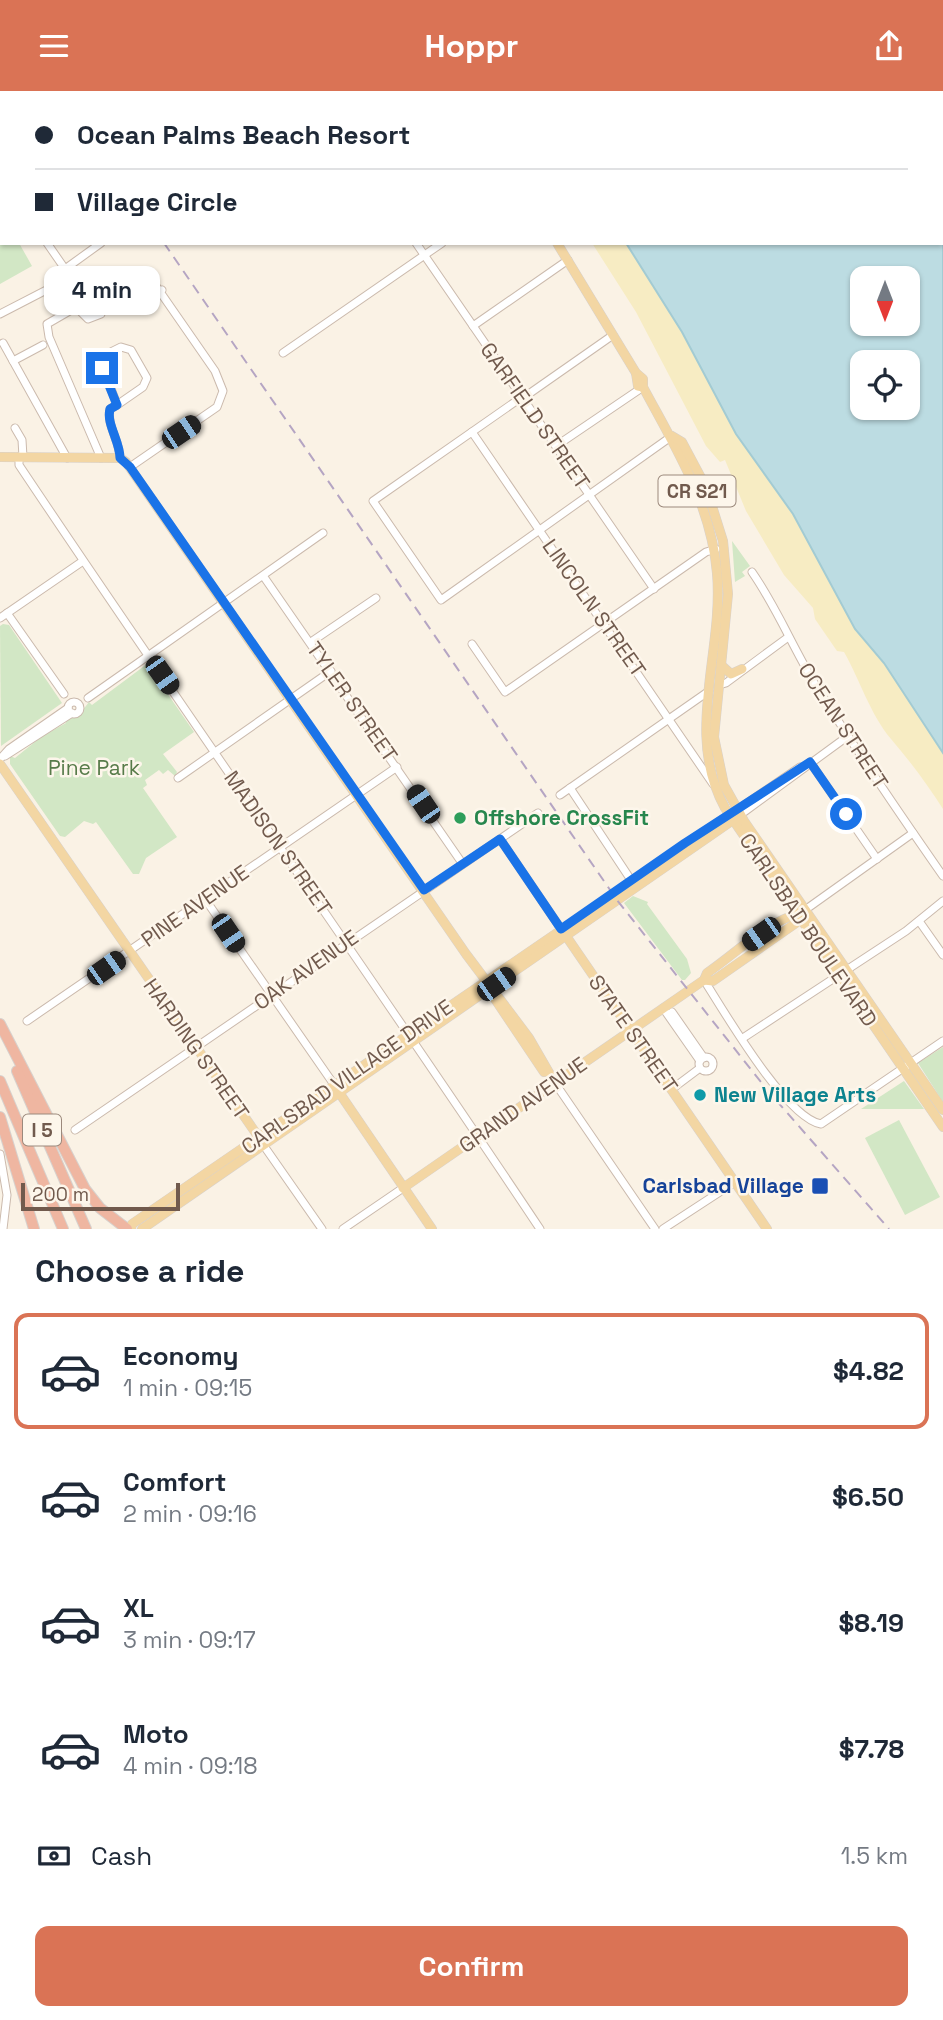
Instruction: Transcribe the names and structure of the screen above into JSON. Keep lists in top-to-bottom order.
{
  "streets": {
    "highway": ["I 5"],
    "main road": [
      "CR S21",
      "CARLSBAD BOULEVARD",
      "STATE STREET",
      "HARDING STREET",
      "CARLSBAD VILLAGE DRIVE",
      "GRAND AVENUE"
    ],
    "street": [
      "GARFIELD STREET",
      "LINCOLN STREET",
      "TYLER STREET",
      "OCEAN STREET",
      "MADISON STREET",
      "PINE AVENUE",
      "OAK AVENUE"
    ]
  },
  "crossings": [
    ["LINCOLN STREET", "CARLSBAD BOULEVARD"],
    ["TYLER STREET", "PINE AVENUE"],
    ["TYLER STREET", "OAK AVENUE"],
    ["OCEAN STREET", "CARLSBAD VILLAGE DRIVE"],
    ["OCEAN STREET", "GRAND AVENUE"],
    ["MADISON STREET", "PINE AVENUE"],
    ["MADISON STREET", "OAK AVENUE"],
    ["MADISON STREET", "CARLSBAD VILLAGE DRIVE"],
    ["MADISON STREET", "GRAND AVENUE"],
    ["PINE AVENUE", "HARDING STREET"],
    ["CARLSBAD BOULEVARD", "CARLSBAD VILLAGE DRIVE"],
    ["CARLSBAD BOULEVARD", "GRAND AVENUE"],
    ["OAK AVENUE", "STATE STREET"],
    ["OAK AVENUE", "HARDING STREET"],
    ["STATE STREET", "CARLSBAD VILLAGE DRIVE"],
    ["STATE STREET", "GRAND AVENUE"],
    ["HARDING STREET", "CARLSBAD VILLAGE DRIVE"]
  ],
  "parks": ["Pine Park"],
  "places": {
    "other": ["Offshore CrossFit", "New Village Arts"],
    "transit": ["Carlsbad Village"]
  },
  "scale_bar": "200 m",
  "north": "bottom",
  "page": {
    "header": "Hoppr",
    "banner": ["Ocean Palms Beach Resort", "Village Circle"],
    "bubble": "4 min",
    "scale": "200 m",
    "heading": "Choose a ride",
    "list": [
      {
        "name": "Economy",
        "note": "1 min · 09:15",
        "value": "$4.82"
      },
      {
        "name": "Comfort",
        "note": "2 min · 09:16",
        "value": "$6.50"
      },
      {
        "name": "XL",
        "note": "3 min · 09:17",
        "value": "$8.19"
      },
      {
        "name": "Moto",
        "note": "4 min · 09:18",
        "value": "$7.78"
      }
    ],
    "pay": ["Cash", "1.5 km"],
    "buttons": "Confirm"
  }
}
